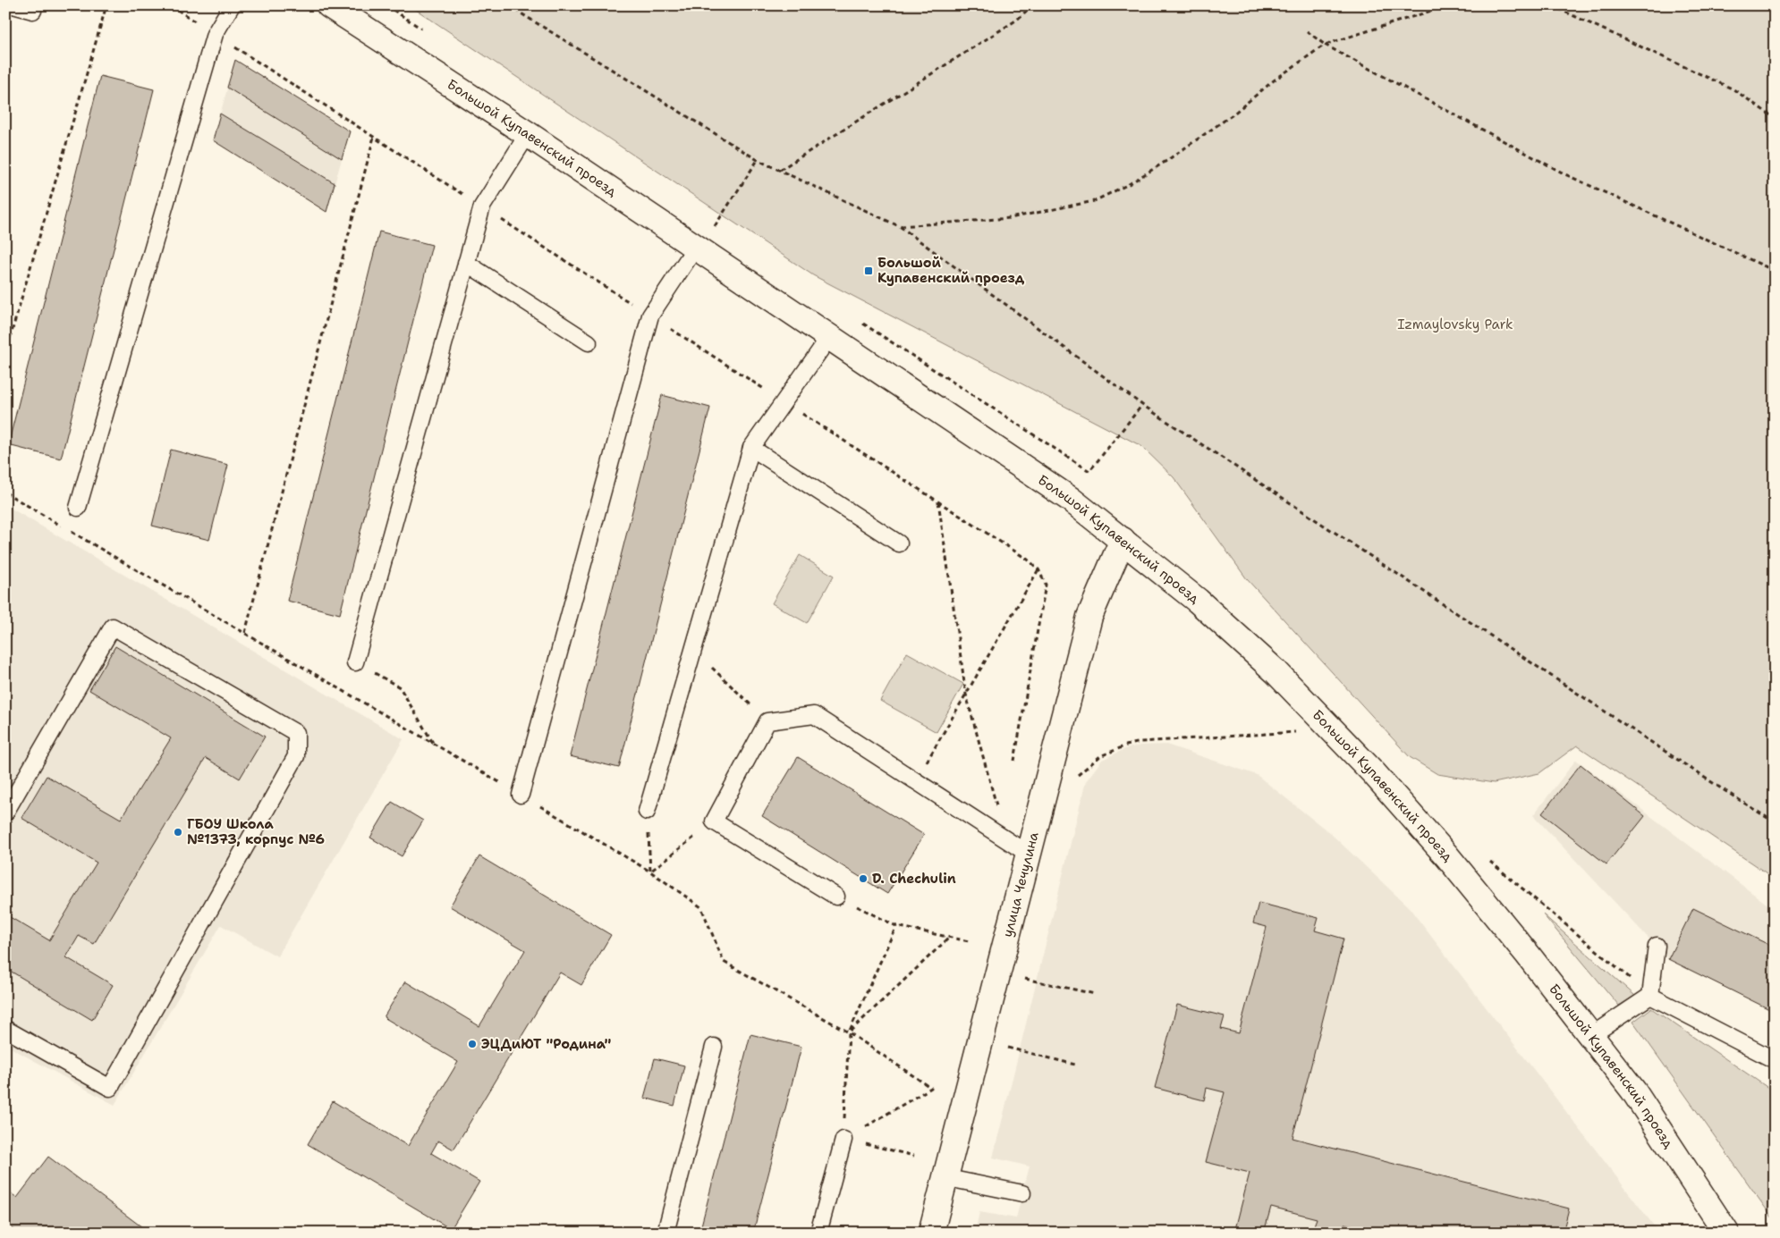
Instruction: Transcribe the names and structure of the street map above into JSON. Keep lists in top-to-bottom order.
{
  "streets": {
    "main road": ["Большой Купавенский проезд", "улица Чечулина"]
  },
  "crossings": [
    ["Большой Купавенский проезд", "улица Чечулина"]
  ],
  "parks": ["Izmaylovsky Park"],
  "places": {
    "transit": ["Большой Купавенский проезд"],
    "other": ["ГБОУ Школа №1373, корпус №6", "D. Chechulin", "ЭЦДиЮТ \"Родина\""]
  }
}
